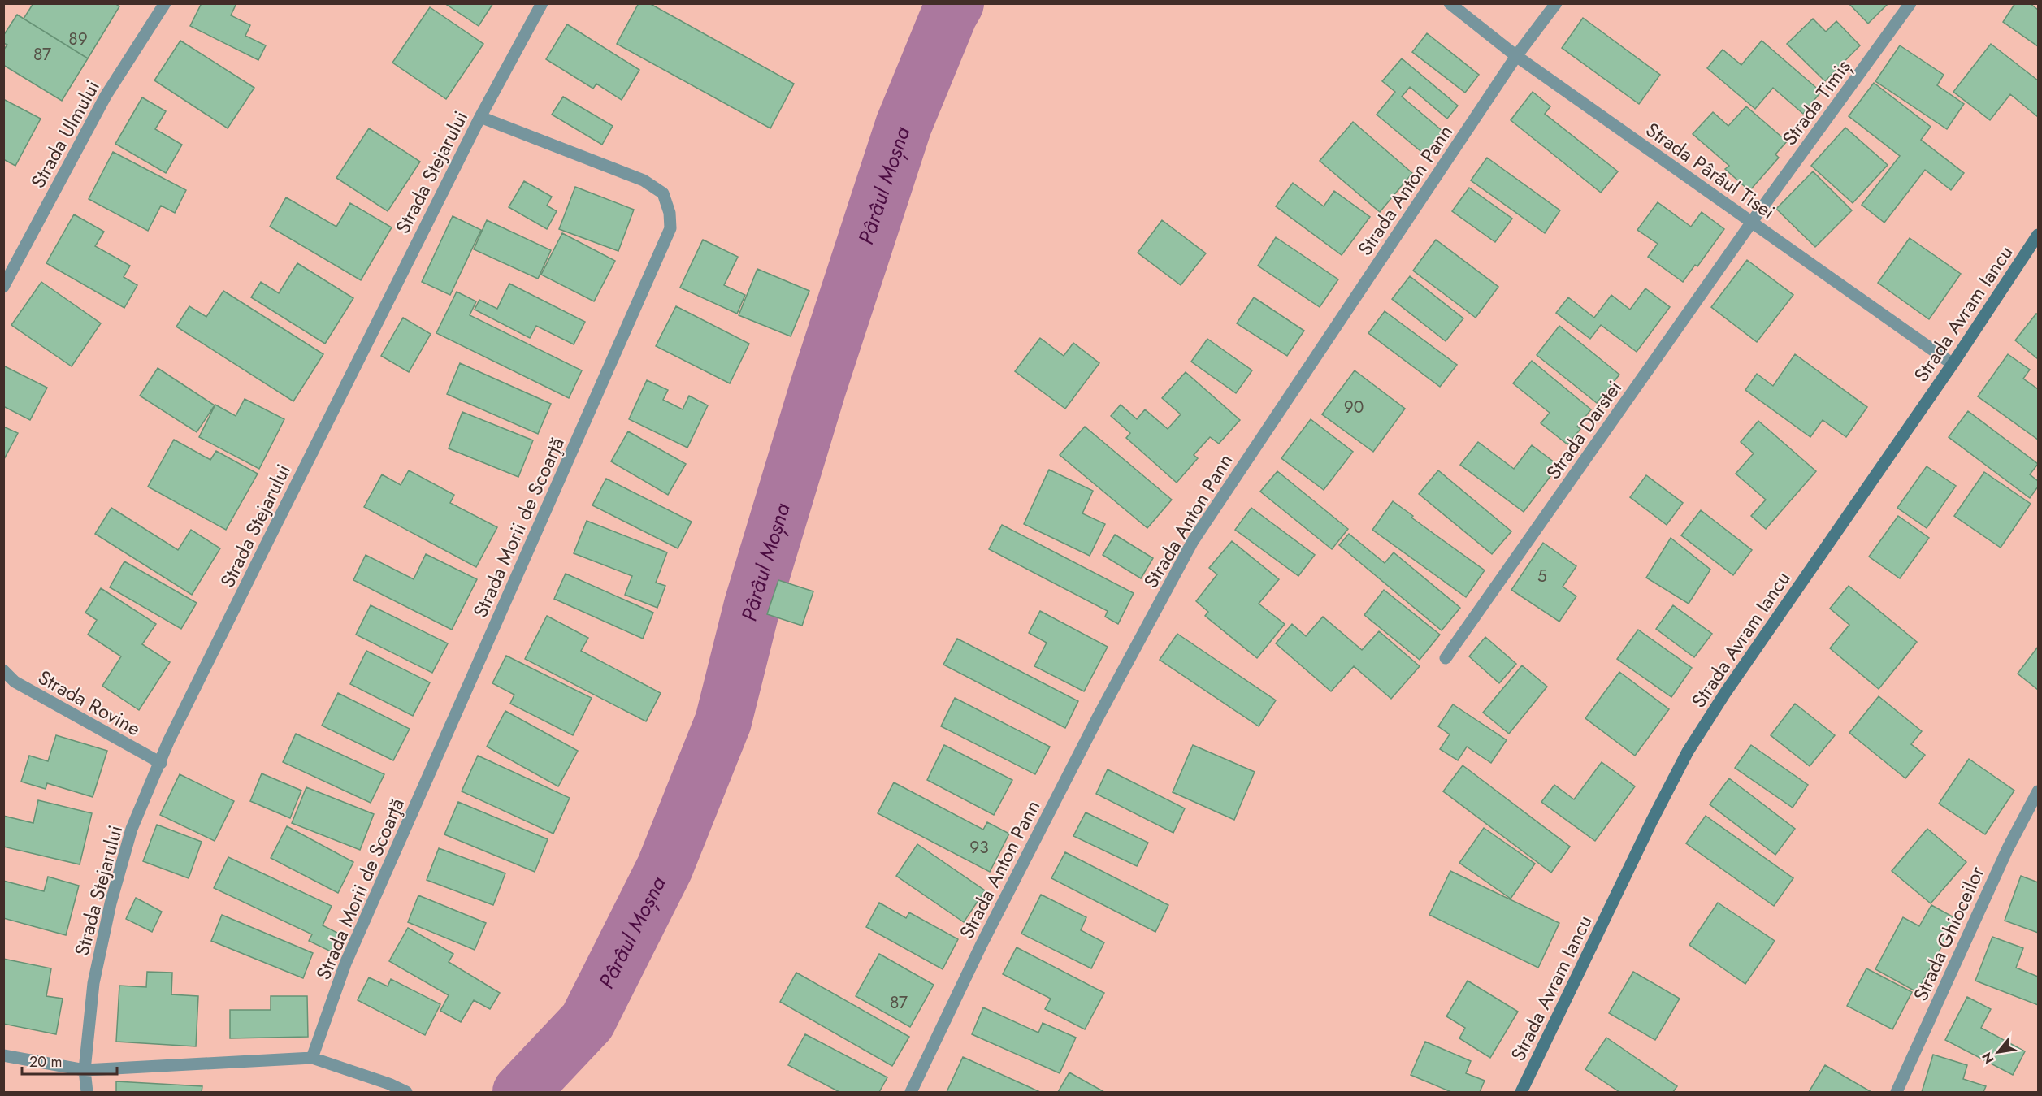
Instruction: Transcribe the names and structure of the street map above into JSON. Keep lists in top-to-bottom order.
{
  "streets": {
    "main road": ["Strada Avram Iancu"],
    "street": [
      "Strada Timiș",
      "Strada Ulmului",
      "Strada Pârâul Tisei",
      "Strada Stejarului",
      "Strada Anton Pann",
      "Strada Darstei",
      "Strada Morii de Scoarţă",
      "Strada Rovine",
      "Strada Ghioceilor"
    ]
  },
  "crossings": [
    ["Strada Timiș", "Strada Pârâul Tisei"],
    ["Strada Timiș", "Strada Darstei"],
    ["Strada Pârâul Tisei", "Strada Anton Pann"],
    ["Strada Pârâul Tisei", "Strada Avram Iancu"],
    ["Strada Pârâul Tisei", "Strada Darstei"],
    ["Strada Stejarului", "Strada Morii de Scoarţă"],
    ["Strada Stejarului", "Strada Rovine"]
  ],
  "water": ["Pârâul Moșna"],
  "house_numbers": [
    "89",
    "87",
    "90",
    "5",
    "93",
    "87"
  ],
  "scale_bar": "20 m",
  "north": "bottom left"
}
